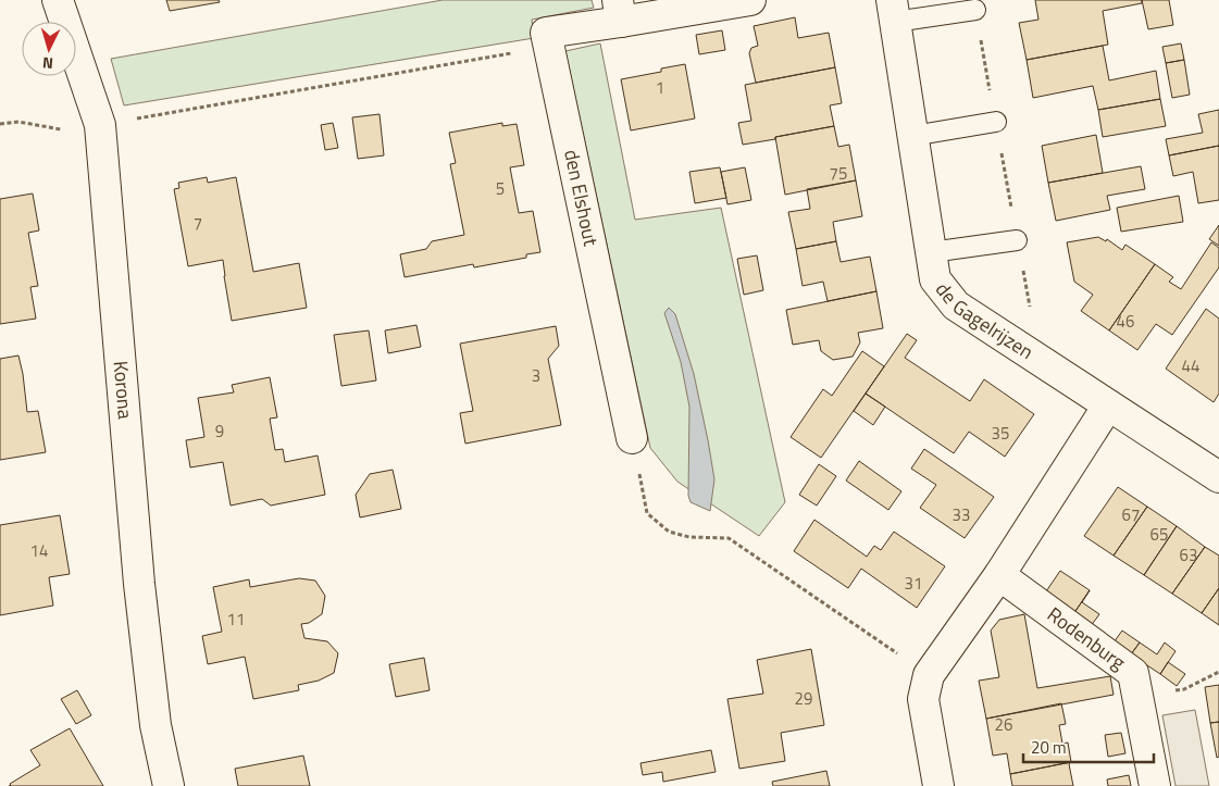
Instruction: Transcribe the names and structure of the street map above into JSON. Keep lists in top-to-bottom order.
{
  "streets": {
    "street": [
      "den Elshout",
      "de Gagelrijzen",
      "Korona",
      "Rodenburg"
    ]
  },
  "house_numbers": [
    "1",
    "75",
    "5",
    "7",
    "46",
    "44",
    "3",
    "9",
    "35",
    "33",
    "67",
    "65",
    "14",
    "63",
    "31",
    "11",
    "29",
    "26"
  ],
  "scale_bar": "20 m",
  "north": "bottom"
}
